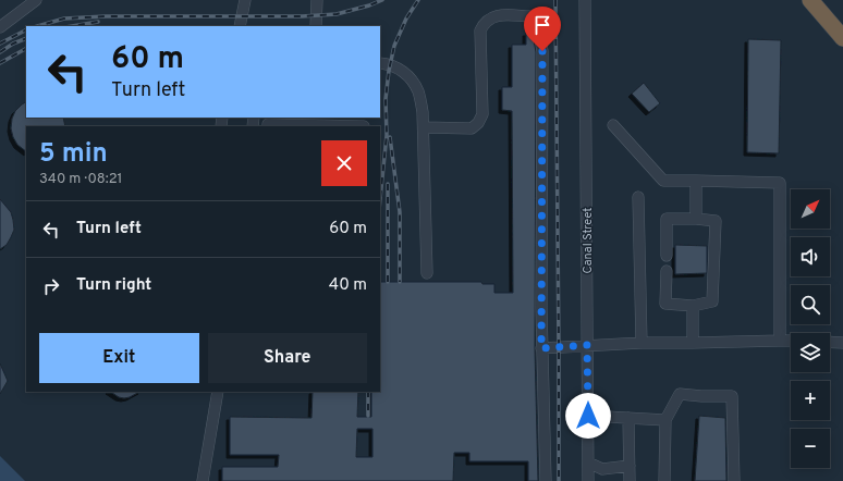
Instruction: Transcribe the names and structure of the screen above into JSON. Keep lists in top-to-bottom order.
{
  "streets": {
    "street": ["Canal Street"]
  },
  "north": "top right",
  "page": {
    "turn": ["60 m", "Turn left"],
    "heading": ["5 min", "340 m · 08:21"],
    "map_buttons": ["+", "−"],
    "list": [
      {
        "name": "Turn left",
        "value": "60 m"
      },
      {
        "name": "Turn right",
        "value": "40 m"
      }
    ],
    "buttons": ["Exit", "Share"]
  }
}
